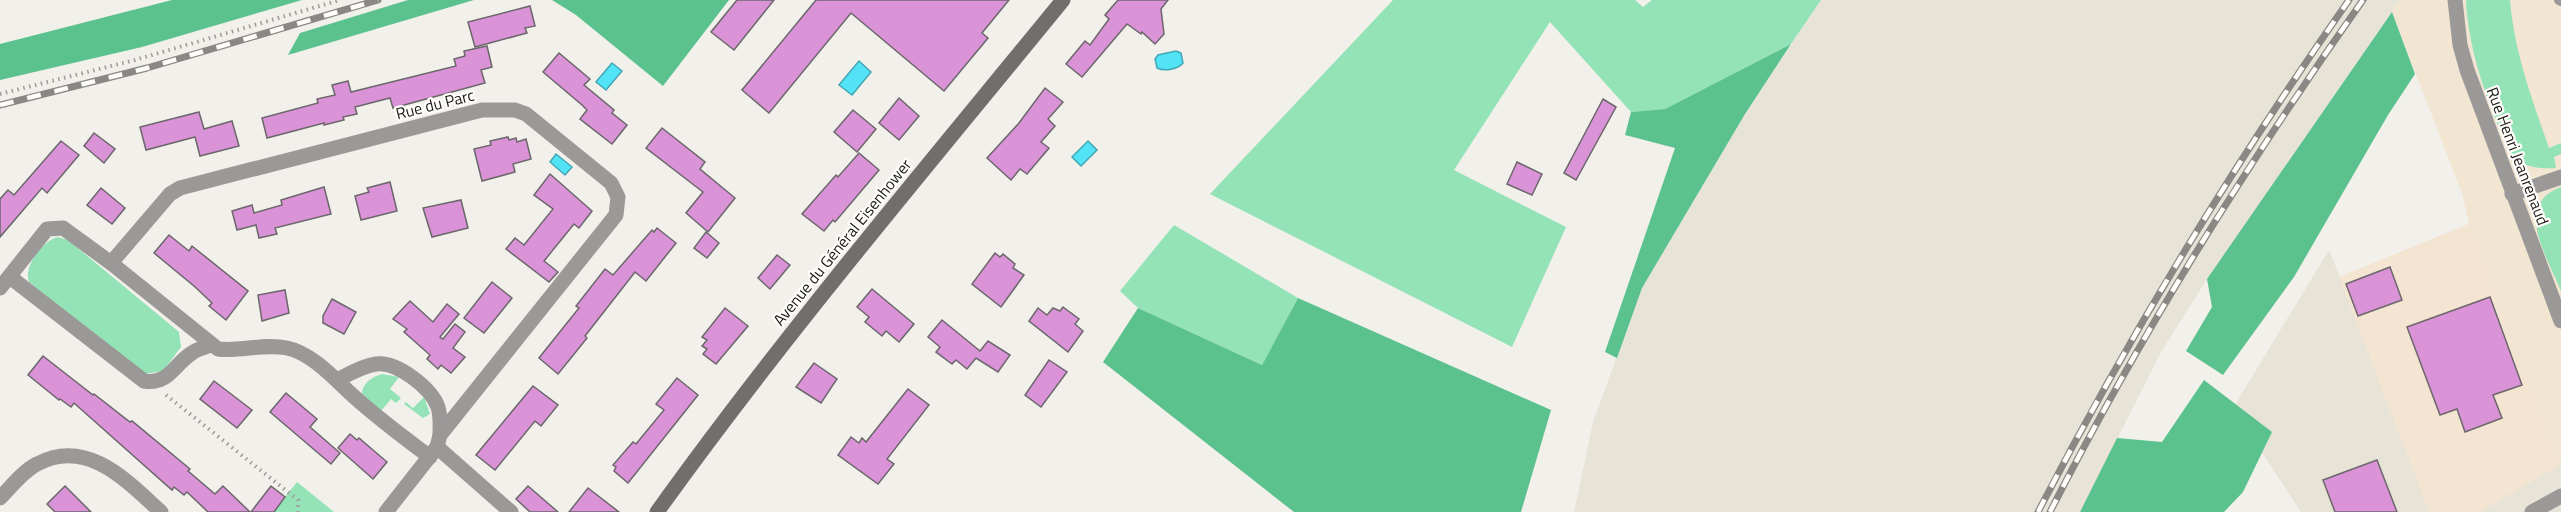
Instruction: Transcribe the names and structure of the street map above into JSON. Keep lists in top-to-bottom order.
{
  "streets": {
    "main road": ["Avenue du Général Eisenhower"],
    "street": ["Rue du Parc", "Rue Henri Jeanrenaud"]
  }
}
